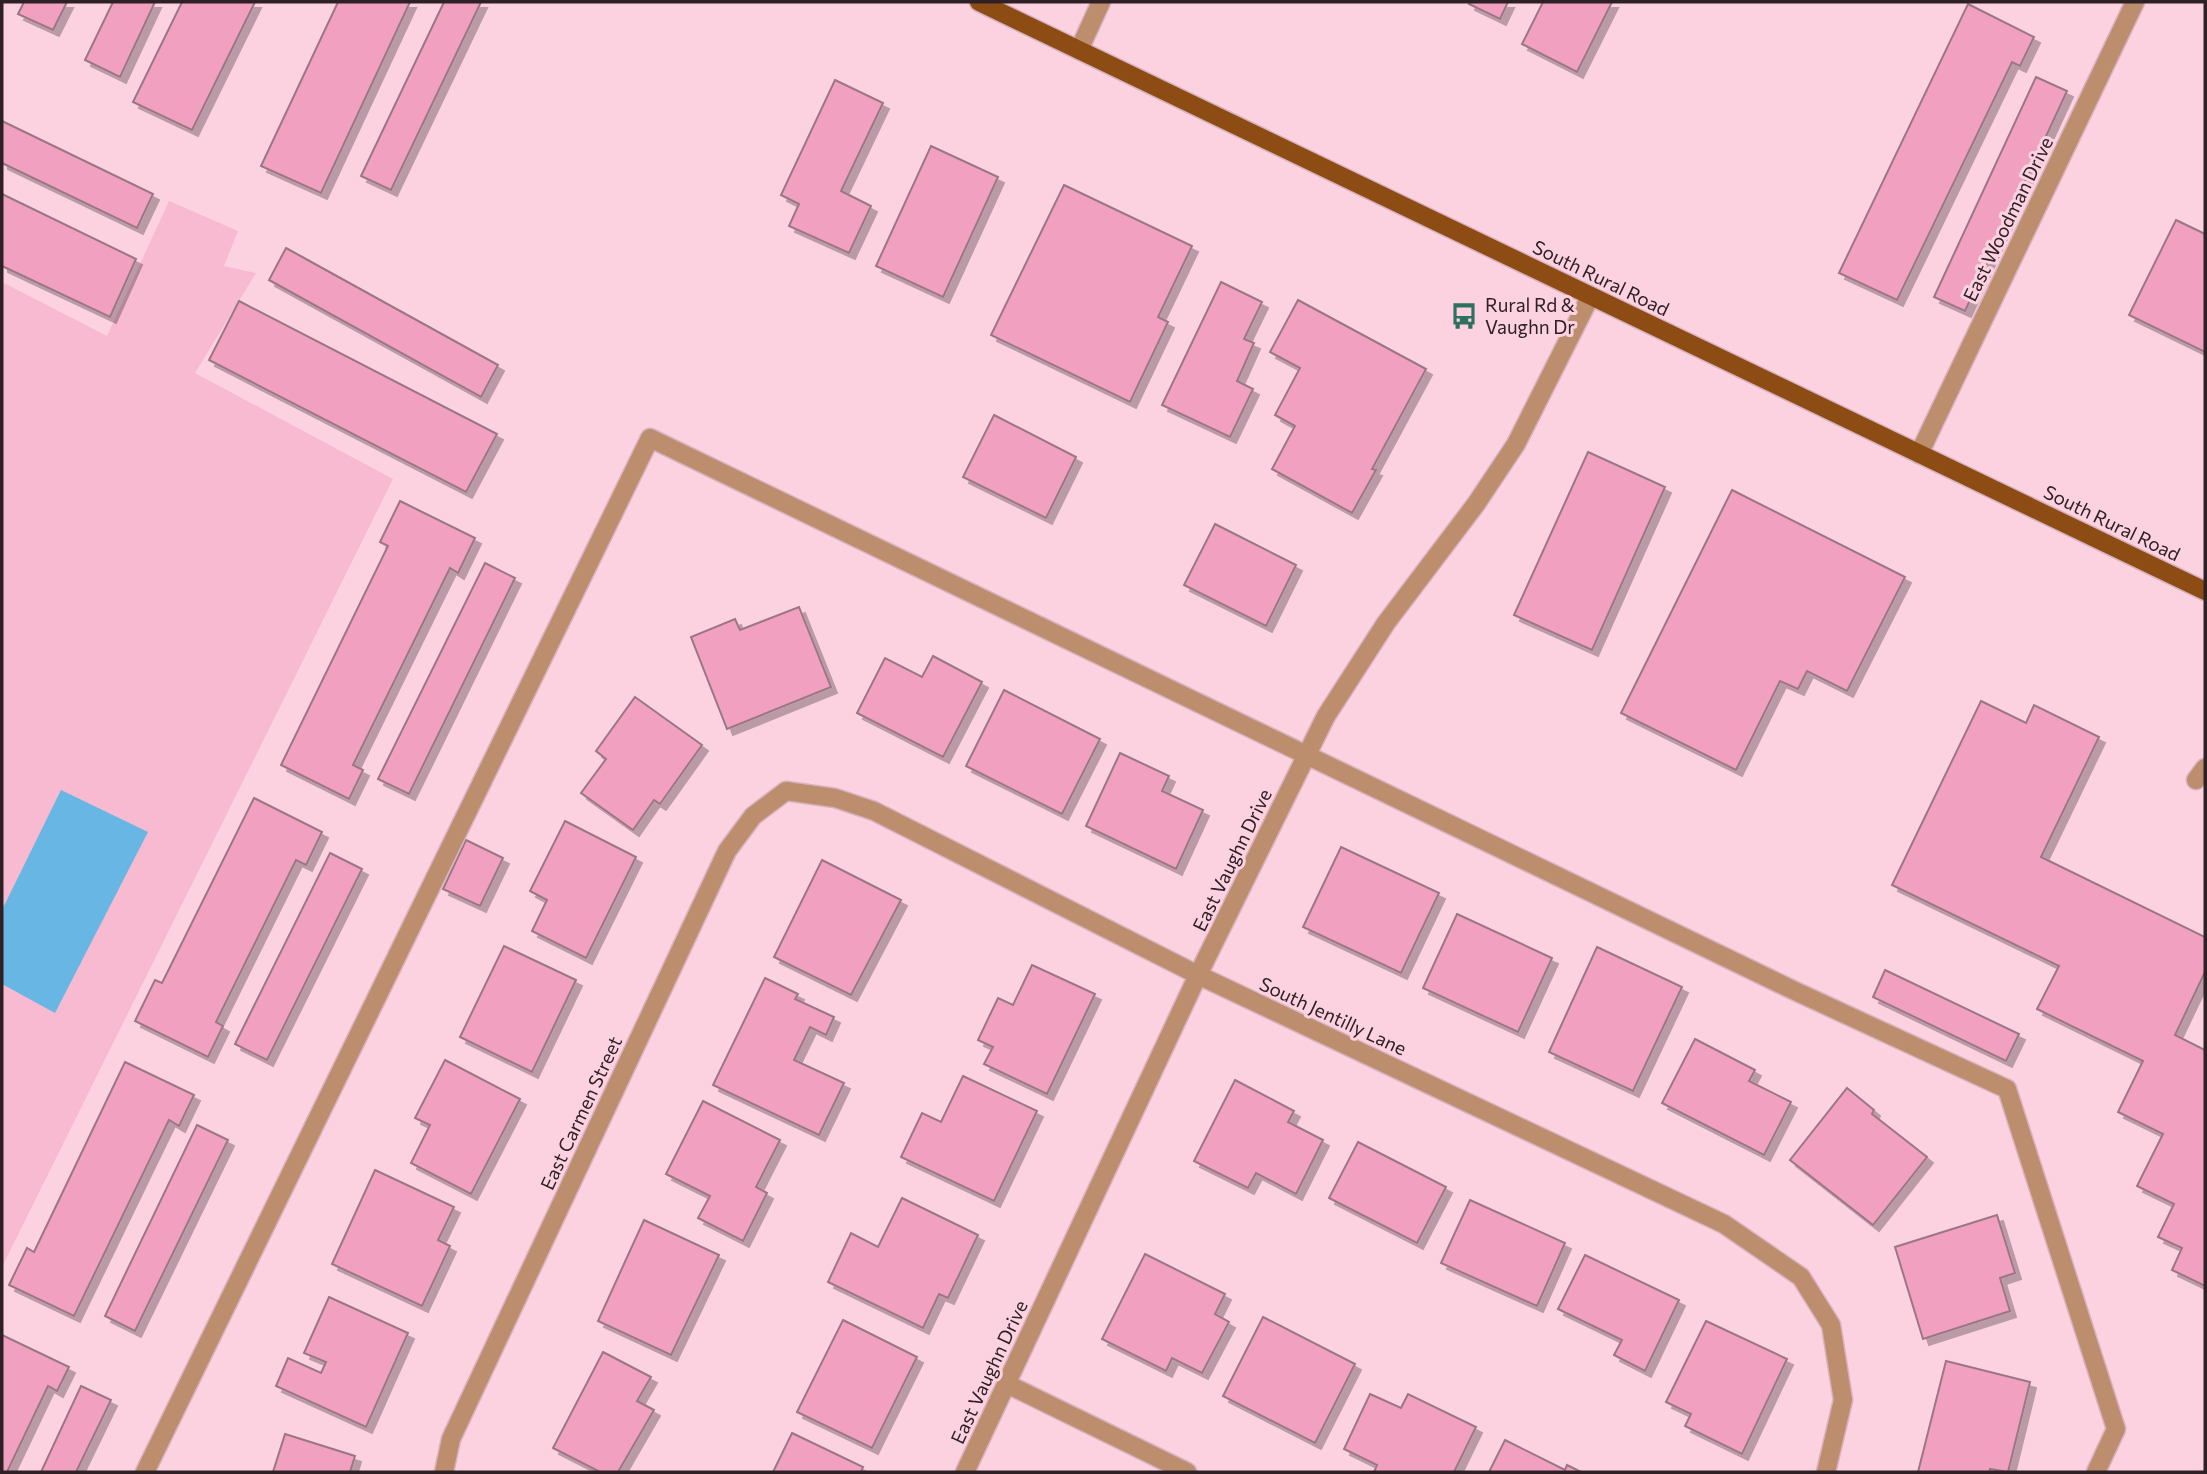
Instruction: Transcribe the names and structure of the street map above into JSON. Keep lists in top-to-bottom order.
{
  "streets": {
    "main road": ["South Rural Road"],
    "street": [
      "East Woodman Drive",
      "East Vaughn Drive",
      "South Jentilly Lane",
      "East Carmen Street"
    ]
  },
  "crossings": [
    ["East Woodman Drive", "South Rural Road"],
    ["South Rural Road", "East Vaughn Drive"],
    ["East Vaughn Drive", "South Jentilly Lane"],
    ["South Jentilly Lane", "East Carmen Street"]
  ],
  "places": {
    "bus stop": ["Rural Rd & Vaughn Dr"]
  }
}
